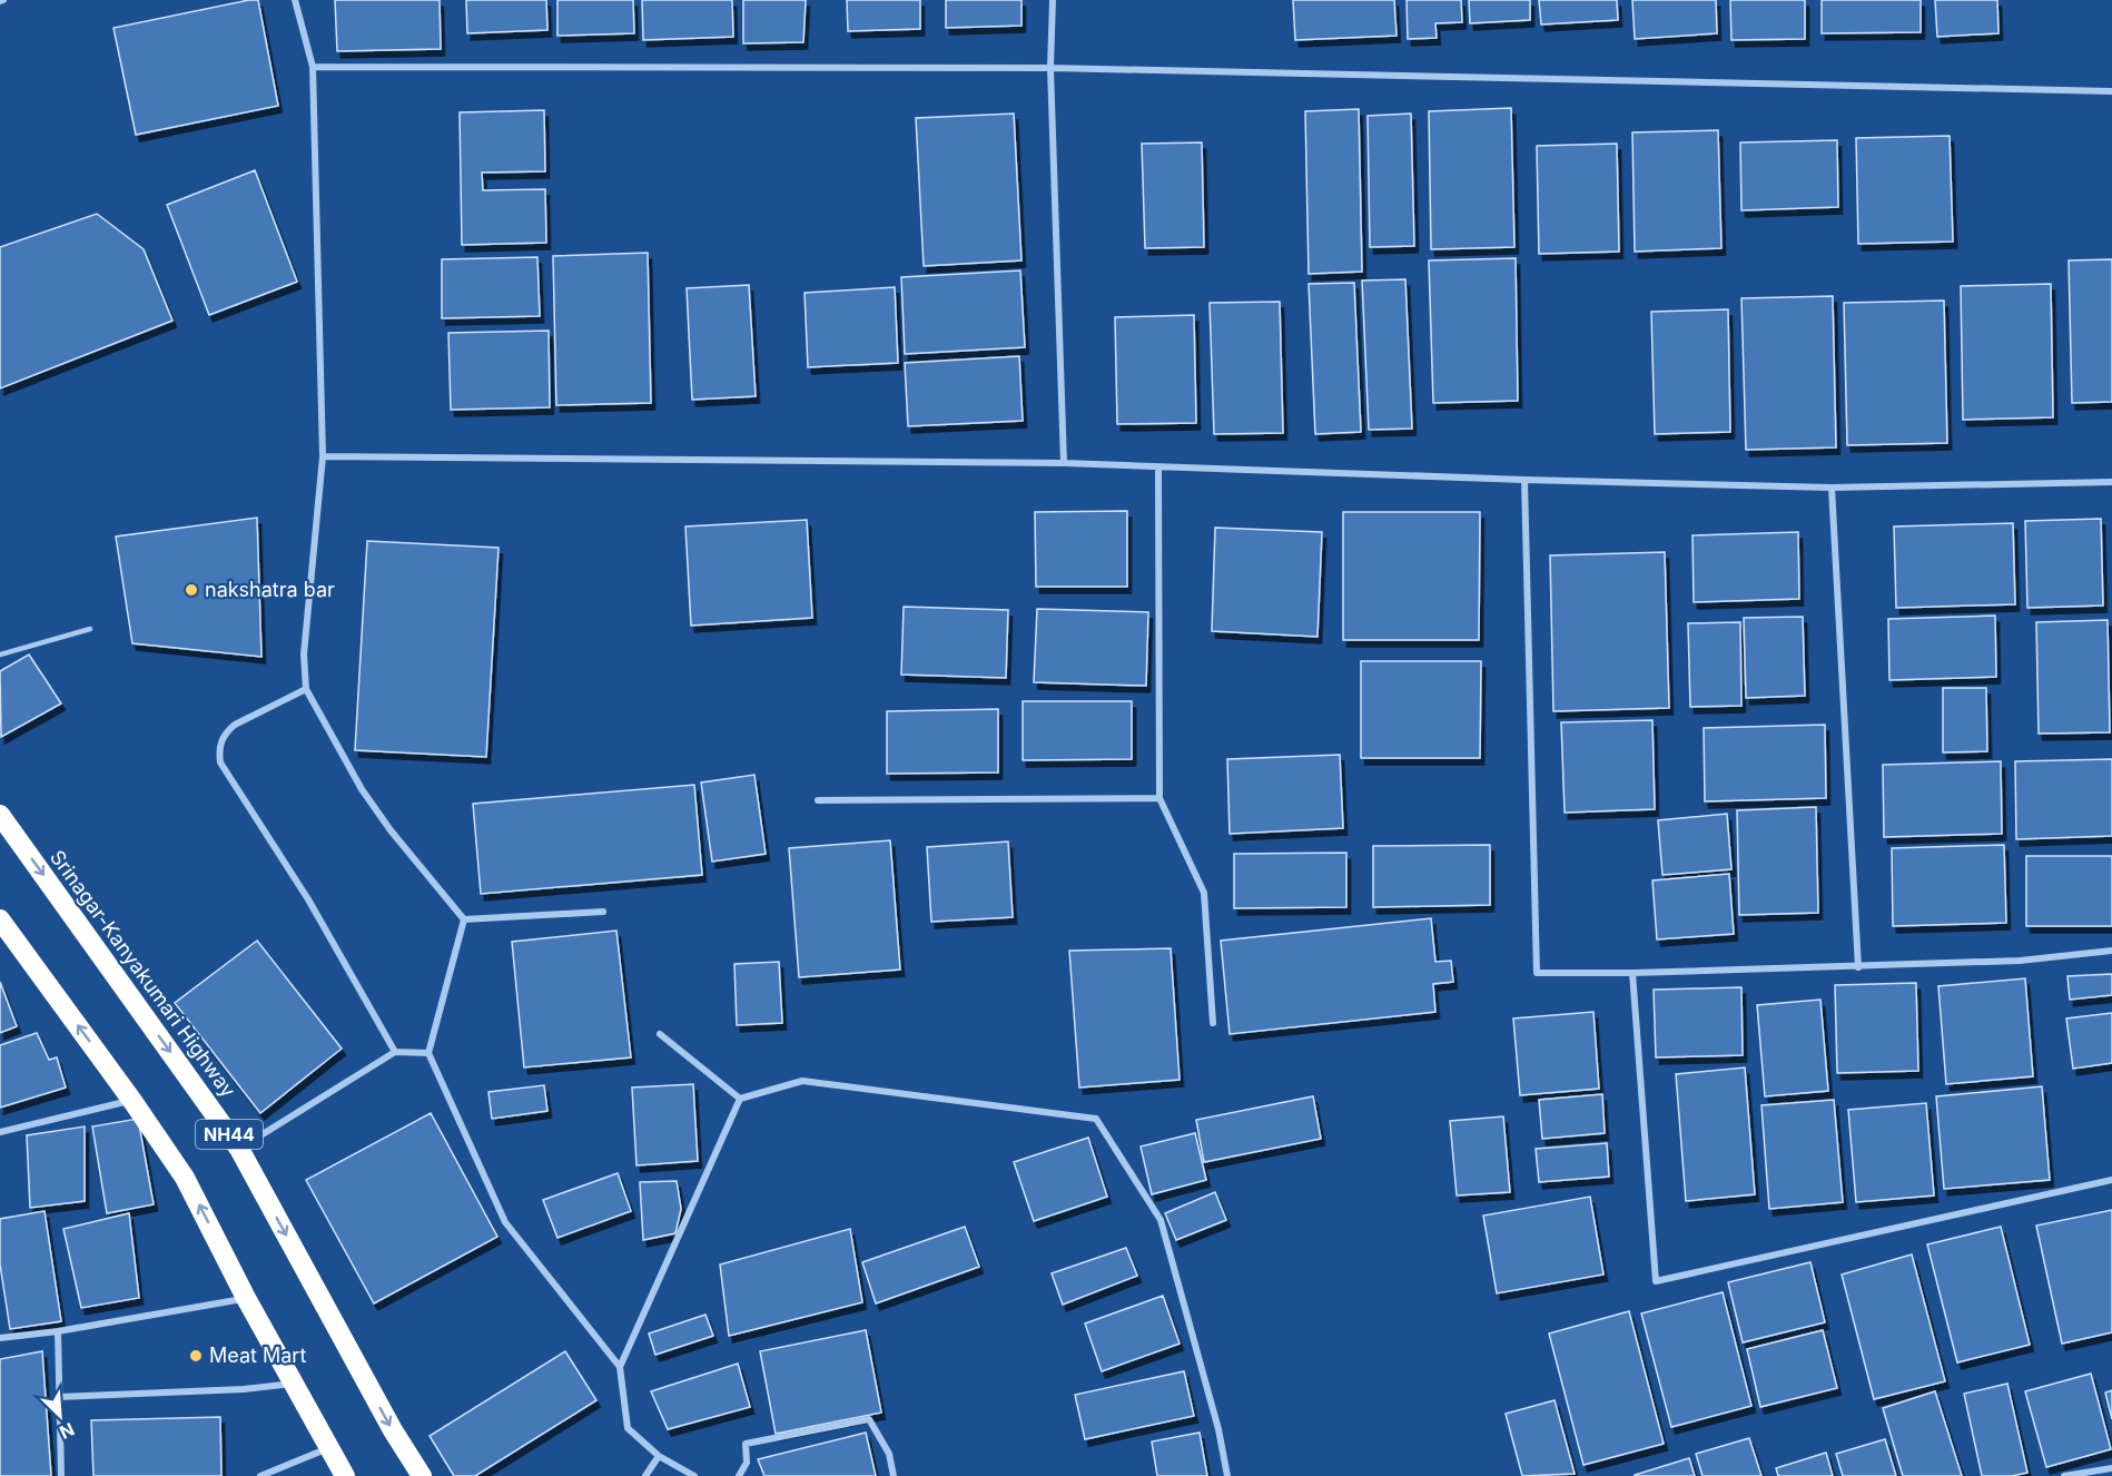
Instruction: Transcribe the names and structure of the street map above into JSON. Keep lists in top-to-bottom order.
{
  "streets": {
    "highway": ["Srinagar-Kanyakumari Highway", "NH44"]
  },
  "places": ["nakshatra bar", "Meat Mart"],
  "north": "bottom right"
}
